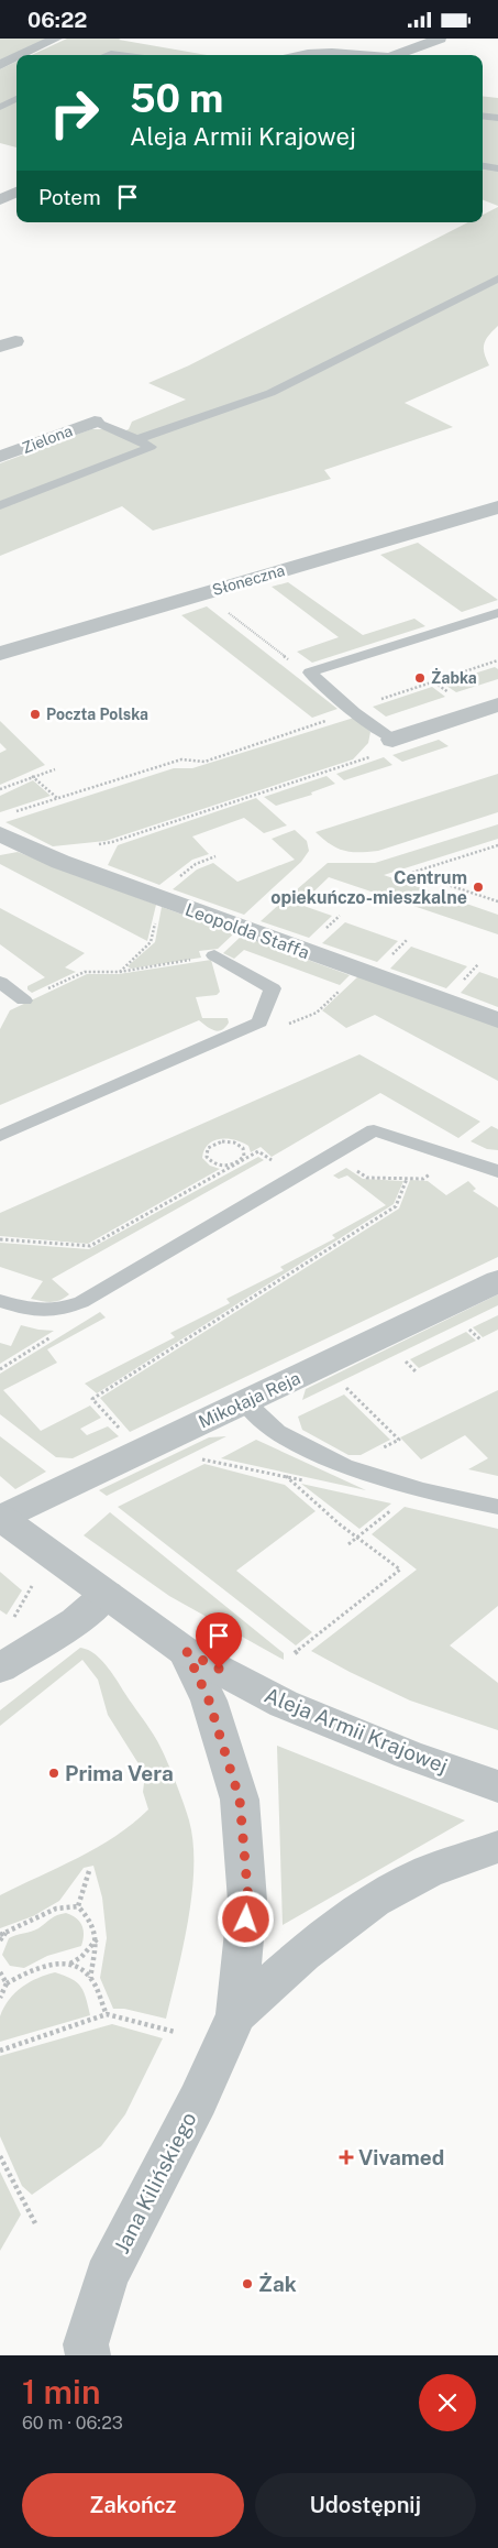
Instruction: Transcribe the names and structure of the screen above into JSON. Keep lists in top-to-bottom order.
{
  "streets": {
    "street": [
      "Zielona",
      "Słoneczna",
      "Leopolda Staffa",
      "Mikołaja Reja",
      "Aleja Armii Krajowej",
      "Jana Kilińskiego"
    ]
  },
  "crossings": [
    ["Mikołaja Reja", "Aleja Armii Krajowej"],
    ["Aleja Armii Krajowej", "Jana Kilińskiego"]
  ],
  "places": {
    "other": [
      "Żabka",
      "Poczta Polska",
      "Centrum opiekuńczo-mieszkalne",
      "Prima Vera",
      "Żak"
    ],
    "health": ["Vivamed"]
  },
  "page": {
    "status": "06:22",
    "turn": ["50 m", "Aleja Armii Krajowej"],
    "then": "Potem",
    "heading": ["1 min", "60 m · 06:23"],
    "buttons": ["Zakończ", "Udostępnij"]
  }
}
